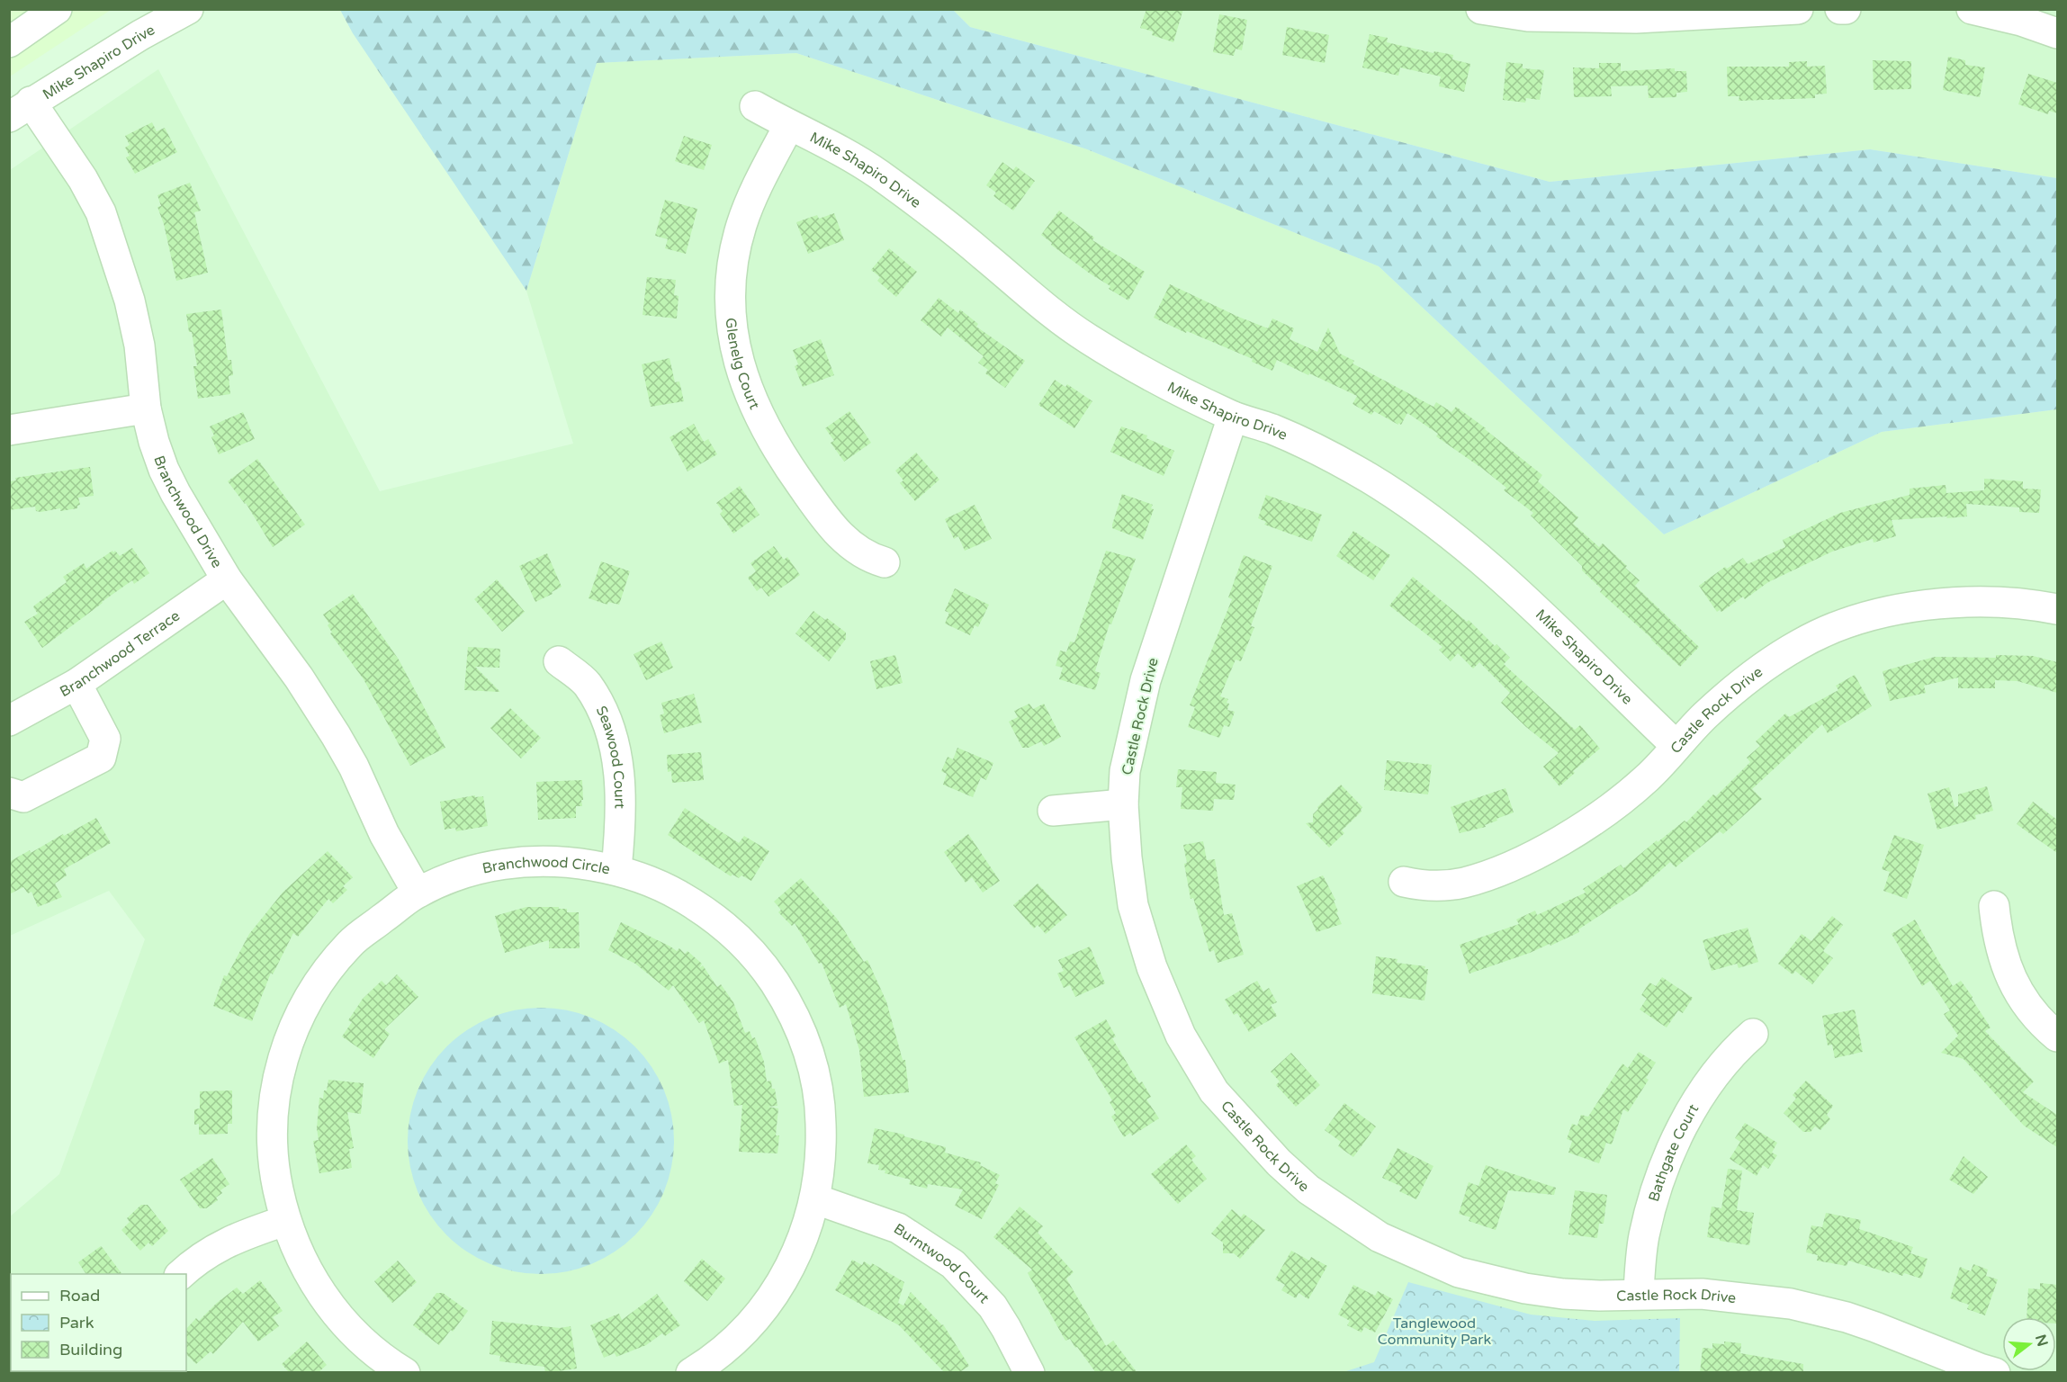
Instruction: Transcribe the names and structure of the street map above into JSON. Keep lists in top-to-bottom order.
{
  "streets": {
    "street": [
      "Mike Shapiro Drive",
      "Glenelg Court",
      "Branchwood Drive",
      "Branchwood Terrace",
      "Castle Rock Drive",
      "Seawood Court",
      "Branchwood Circle",
      "Bathgate Court",
      "Burntwood Court"
    ]
  },
  "crossings": [
    ["Mike Shapiro Drive", "Glenelg Court"],
    ["Mike Shapiro Drive", "Branchwood Drive"],
    ["Mike Shapiro Drive", "Castle Rock Drive"],
    ["Branchwood Drive", "Branchwood Terrace"],
    ["Branchwood Drive", "Branchwood Circle"],
    ["Castle Rock Drive", "Bathgate Court"],
    ["Seawood Court", "Branchwood Circle"],
    ["Branchwood Circle", "Burntwood Court"]
  ],
  "parks": ["Tanglewood Community Park"],
  "legend": ["Road", "Park", "Building"],
  "north": "right"
}
